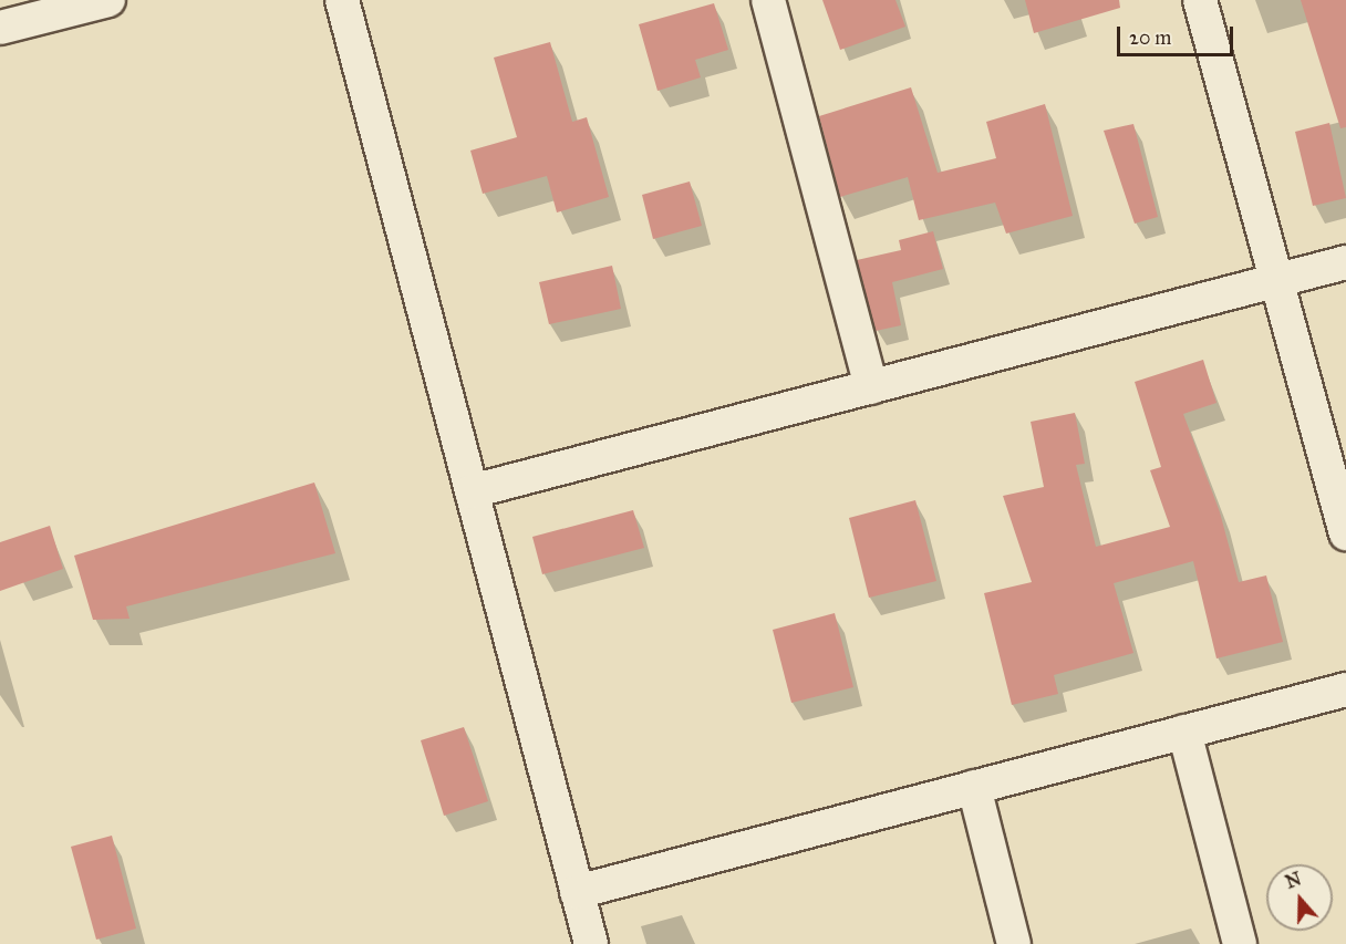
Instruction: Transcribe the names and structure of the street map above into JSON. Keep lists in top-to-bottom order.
{
  "scale_bar": "20 m",
  "north": "top"
}
